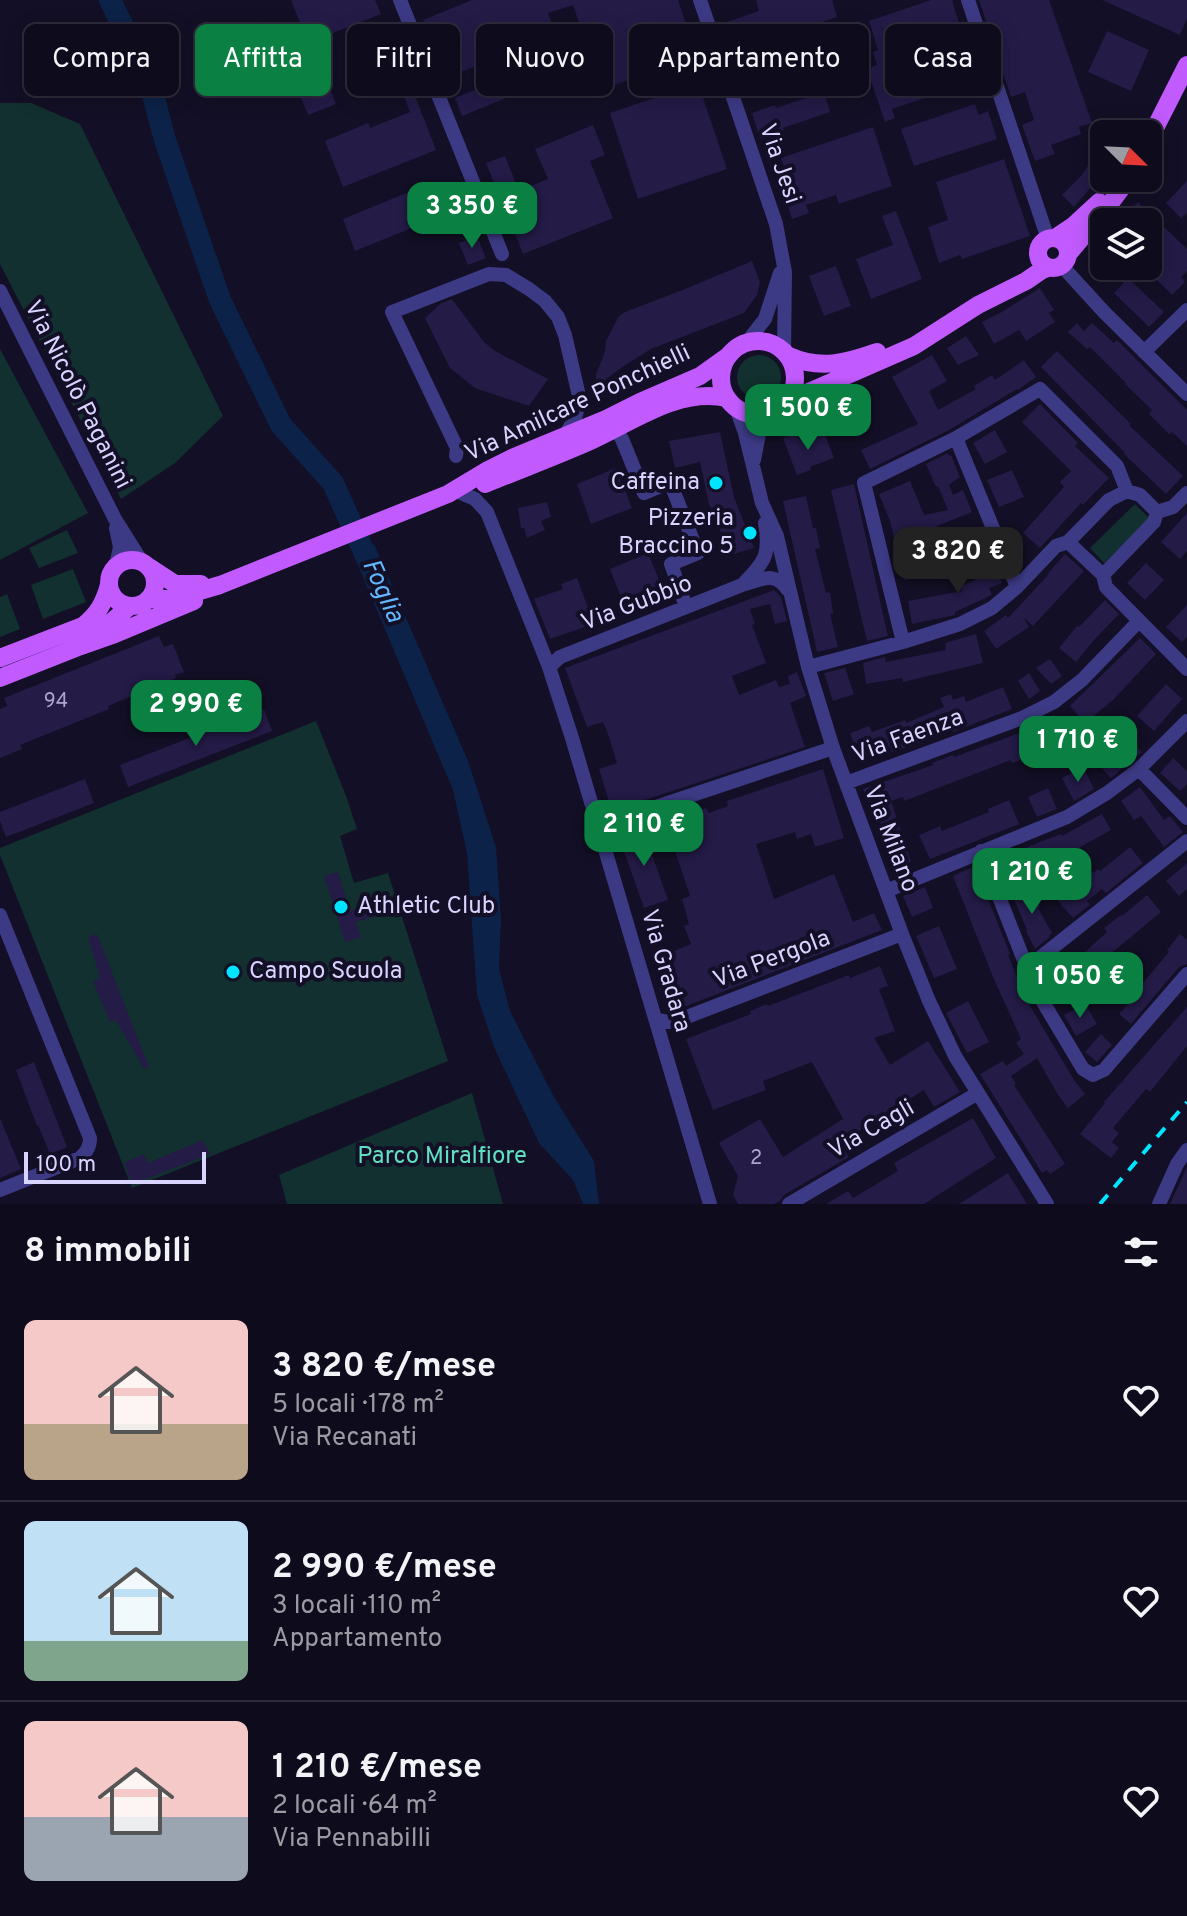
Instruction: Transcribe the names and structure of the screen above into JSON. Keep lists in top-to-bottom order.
{
  "streets": {
    "main road": ["Via Amilcare Ponchielli"],
    "street": [
      "Via Jesi",
      "Via Nicolò Paganini",
      "Via Gubbio",
      "Via Faenza",
      "Via Milano",
      "Via Pergola",
      "Via Gradara",
      "Via Cagli"
    ]
  },
  "crossings": [
    ["Via Jesi", "Via Amilcare Ponchielli"],
    ["Via Jesi", "Via Milano"],
    ["Via Nicolò Paganini", "Via Amilcare Ponchielli"],
    ["Via Amilcare Ponchielli", "Via Milano"],
    ["Via Amilcare Ponchielli", "Via Gradara"],
    ["Via Gubbio", "Via Milano"],
    ["Via Gubbio", "Via Gradara"],
    ["Via Faenza", "Via Milano"],
    ["Via Milano", "Via Pergola"],
    ["Via Milano", "Via Cagli"],
    ["Via Pergola", "Via Gradara"]
  ],
  "water": ["Foglia"],
  "parks": ["Parco Miralfiore"],
  "places": [
    "Caffeina",
    "Pizzeria Braccino 5",
    "Athletic Club",
    "Campo Scuola"
  ],
  "house_numbers": ["94", "2"],
  "scale_bar": "100 m",
  "north": "bottom right",
  "page": {
    "chip": [
      "Compra",
      "Affitta",
      "Filtri",
      "Nuovo",
      "Appartamento",
      "Casa"
    ],
    "price": [
      "3 350 €",
      "1 500 €",
      "3 820 €",
      "2 990 €",
      "1 710 €",
      "2 110 €",
      "1 210 €",
      "1 050 €"
    ],
    "scale": "100 m",
    "heading": "8 immobili",
    "list": [
      {
        "name": "3 820 €/mese",
        "note": "5 locali · 178 m² · Via Recanati"
      },
      {
        "name": "2 990 €/mese",
        "note": "3 locali · 110 m² · Appartamento"
      },
      {
        "name": "1 210 €/mese",
        "note": "2 locali · 64 m² · Via Pennabilli"
      }
    ]
  }
}
